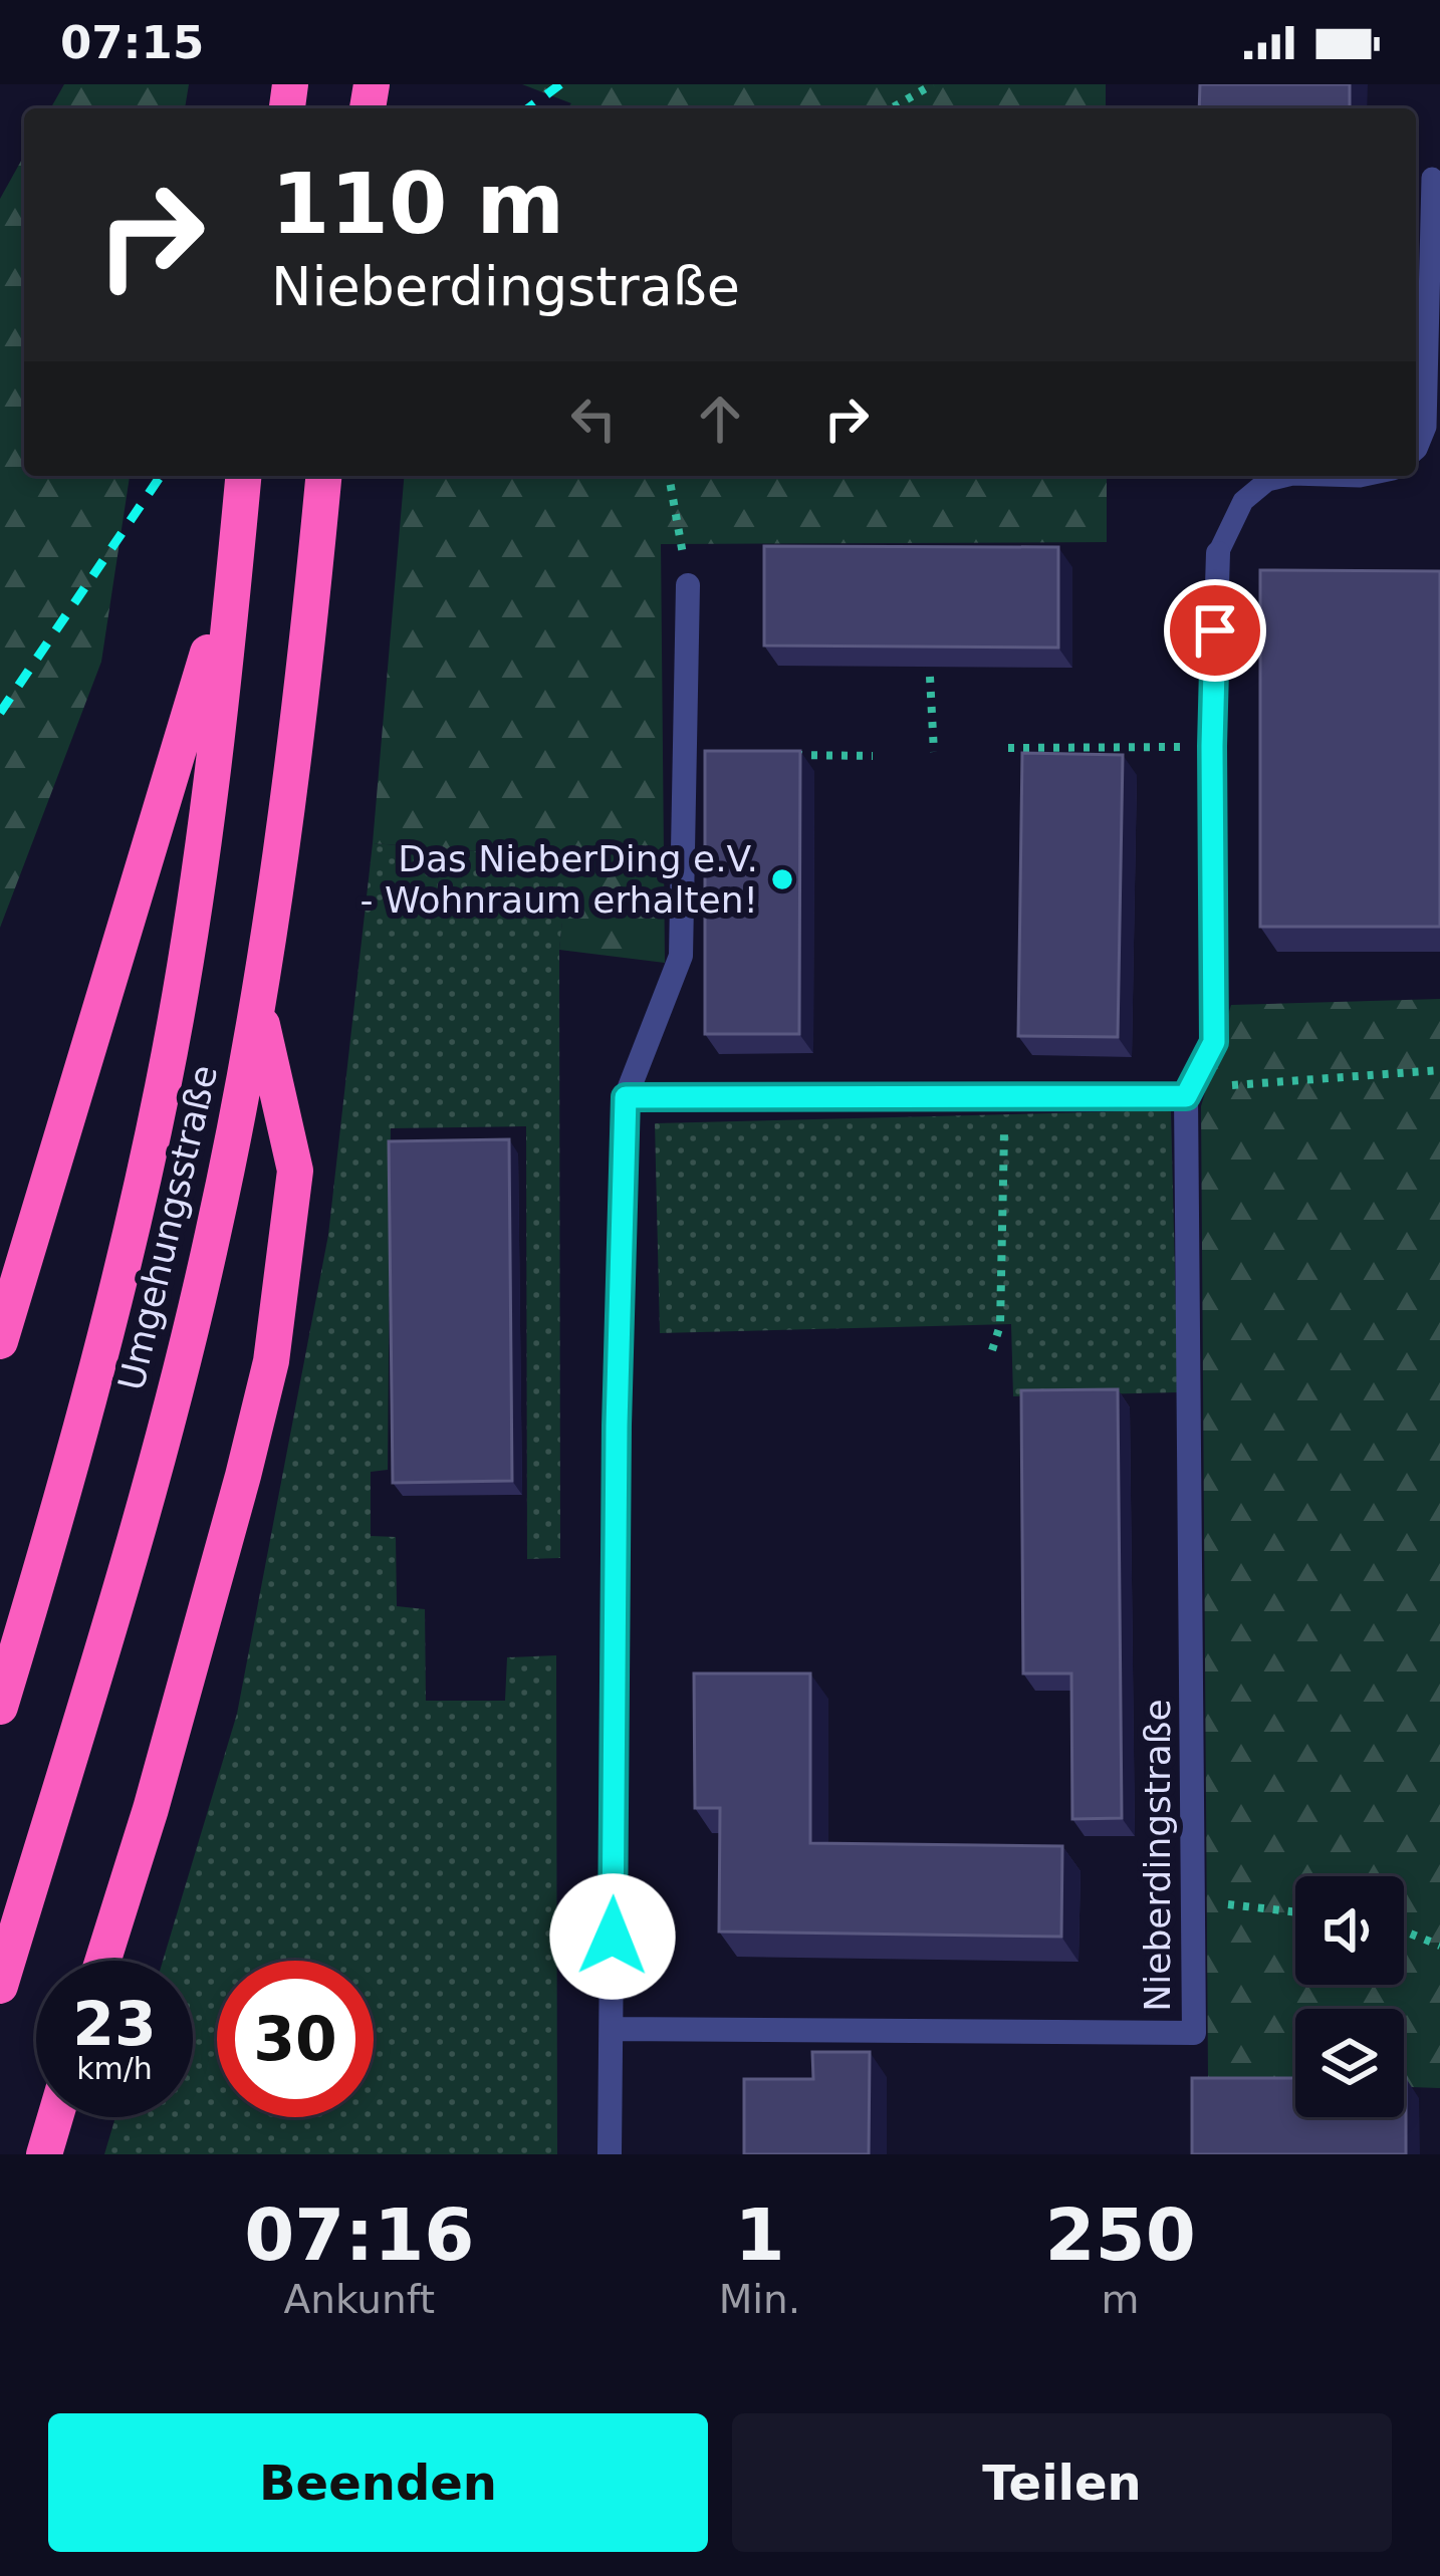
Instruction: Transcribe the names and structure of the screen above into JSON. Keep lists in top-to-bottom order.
{
  "streets": {
    "highway": ["Umgehungsstraße"],
    "street": ["Nieberdingstraße"]
  },
  "places": ["Das NieberDing e.V. - Wohnraum erhalten!"],
  "page": {
    "status": "07:15",
    "turn": ["110 m", "Nieberdingstraße"],
    "speed": "23 km/h",
    "limit": "30",
    "eta": [
      "07:16",
      "Ankunft",
      "1",
      "Min.",
      "250",
      "m"
    ],
    "buttons": ["Beenden", "Teilen"]
  }
}
